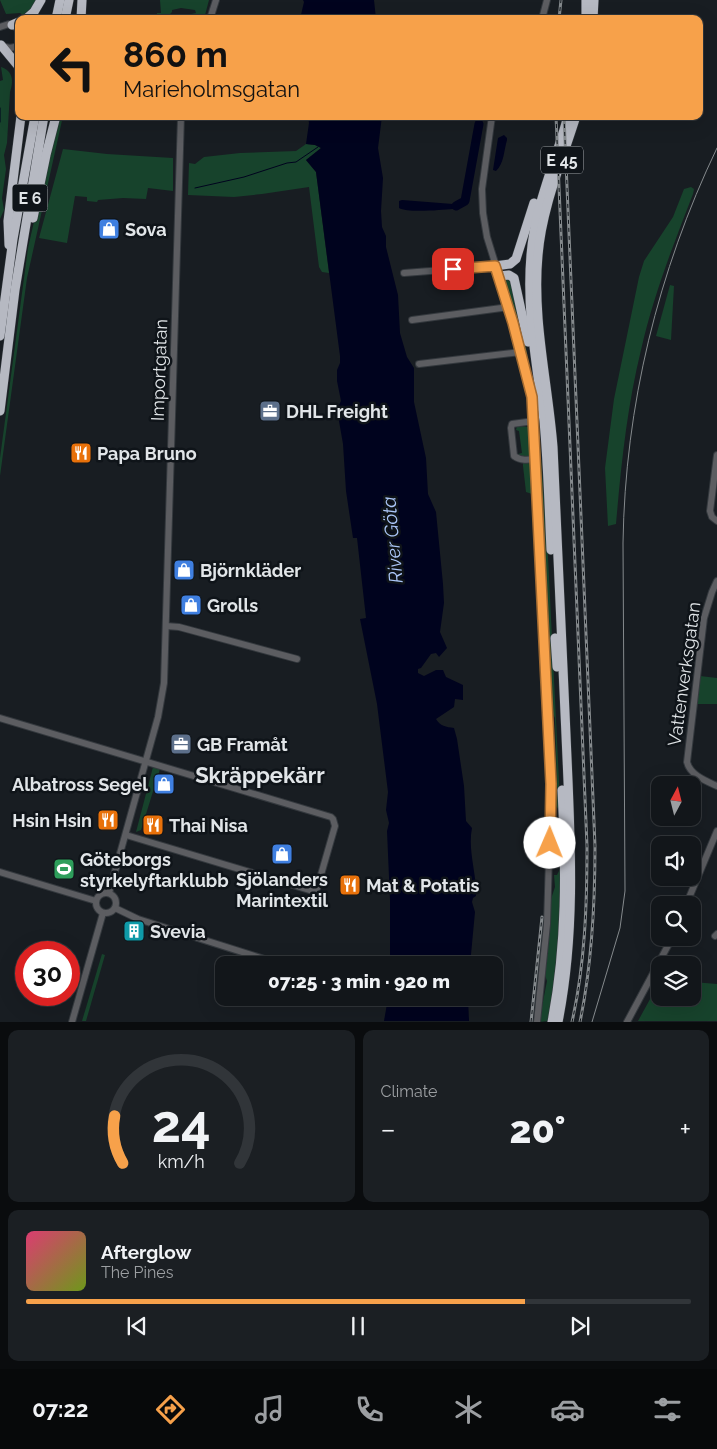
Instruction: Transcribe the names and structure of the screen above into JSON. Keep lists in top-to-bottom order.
{
  "streets": {
    "highway": ["E 45", "E 6"],
    "street": ["Importgatan", "Vattenverksgatan"]
  },
  "districts": ["Skräppekärr"],
  "water": ["River Göta"],
  "places": {
    "shop": [
      "Sova",
      "Björnkläder",
      "Grolls",
      "Albatross Segel",
      "Sjölanders Marintextil"
    ],
    "office": ["DHL Freight", "GB Framåt"],
    "restaurant": [
      "Papa Bruno",
      "Hsin Hsin",
      "Thai Nisa",
      "Mat & Potatis"
    ],
    "sports": ["Göteborgs styrkelyftarklubb"],
    "building": ["Svevia"]
  },
  "north": "top",
  "page": {
    "turn": ["860 m", "Marieholmsgatan"],
    "limit": "30",
    "trip": "07:25 · 3 min · 920 m",
    "tile": "Climate",
    "heat": ["−", "20°", "+"],
    "song": ["Afterglow", "The Pines"],
    "tabs": "07:22",
    "gauge": ["24", "km/h"]
  }
}
